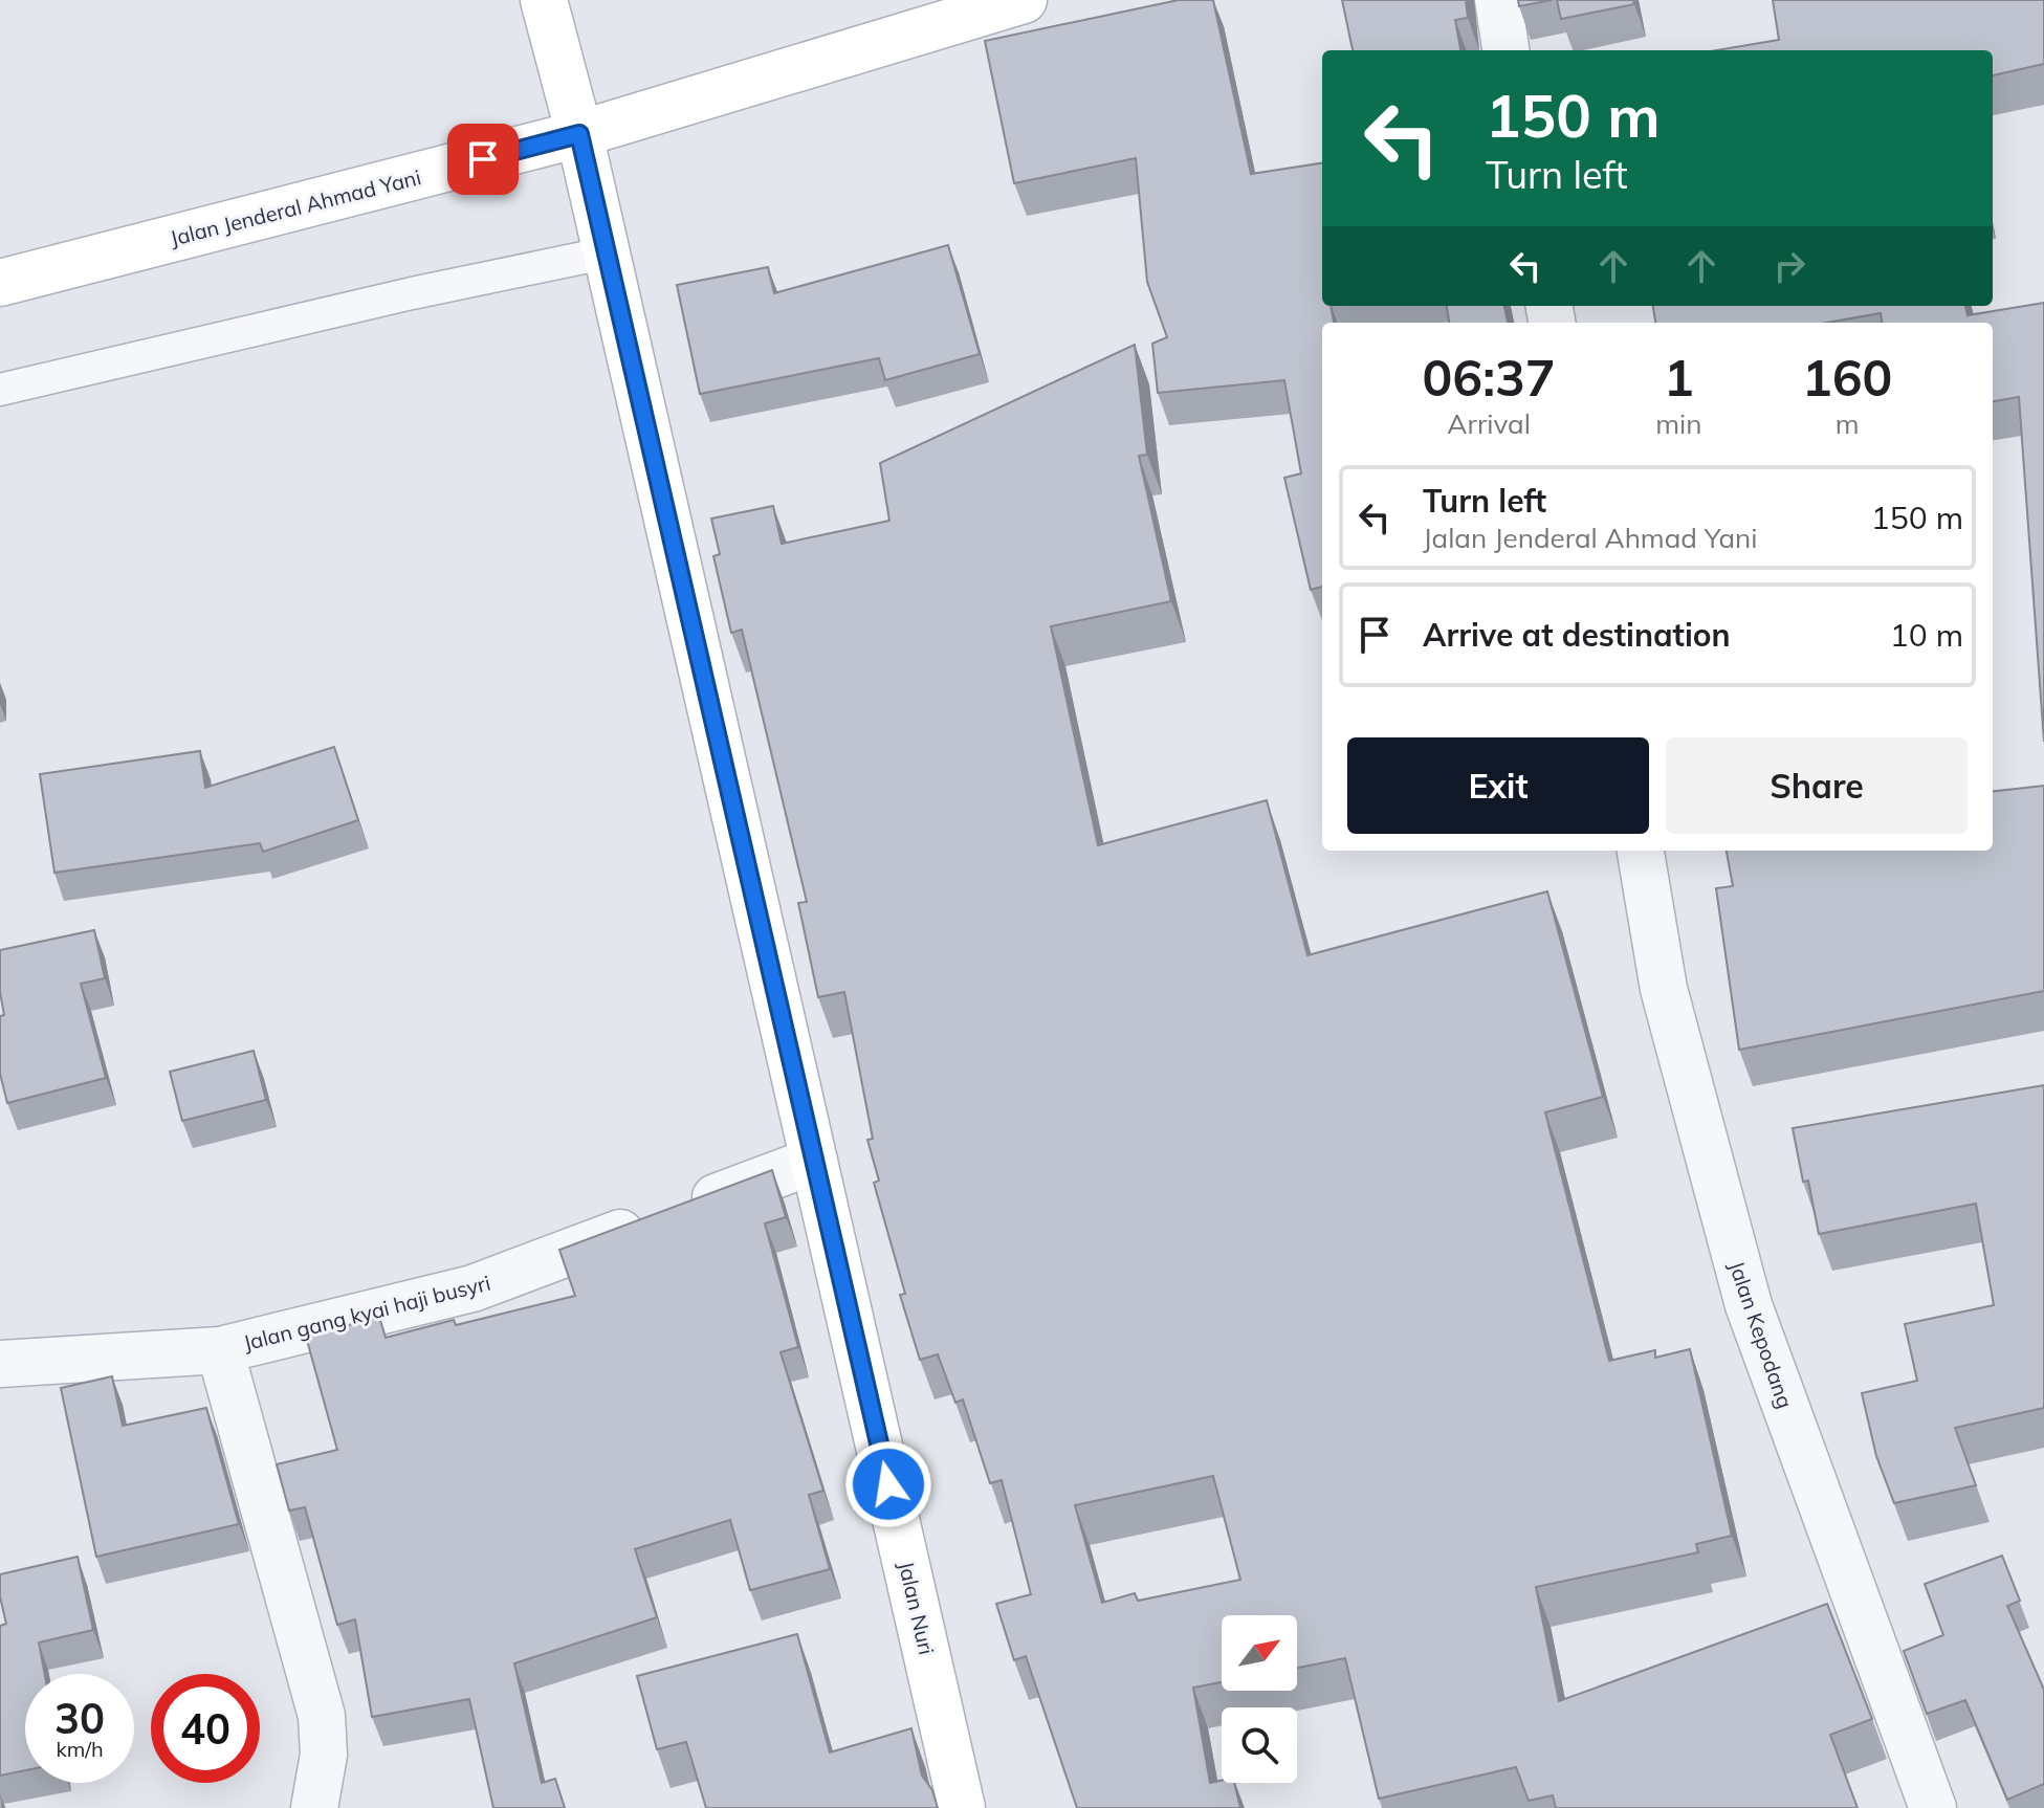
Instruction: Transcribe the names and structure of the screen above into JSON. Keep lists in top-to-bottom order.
{
  "streets": {
    "street": [
      "Jalan Jenderal Ahmad Yani",
      "Jalan gang kyai haji busyri",
      "Jalan Kepodang",
      "Jalan Nuri"
    ]
  },
  "crossings": [
    ["Jalan Jenderal Ahmad Yani", "Jalan Nuri"],
    ["Jalan gang kyai haji busyri", "Jalan Nuri"]
  ],
  "north": "top right",
  "page": {
    "turn": ["150 m", "Turn left"],
    "eta": [
      "06:37",
      "Arrival",
      "1",
      "min",
      "160",
      "m"
    ],
    "list": [
      {
        "name": "Turn left",
        "note": "Jalan Jenderal Ahmad Yani",
        "value": "150 m"
      },
      {
        "name": "Arrive at destination",
        "value": "10 m"
      }
    ],
    "buttons": ["Exit", "Share"],
    "speed": "30 km/h",
    "limit": "40"
  }
}
